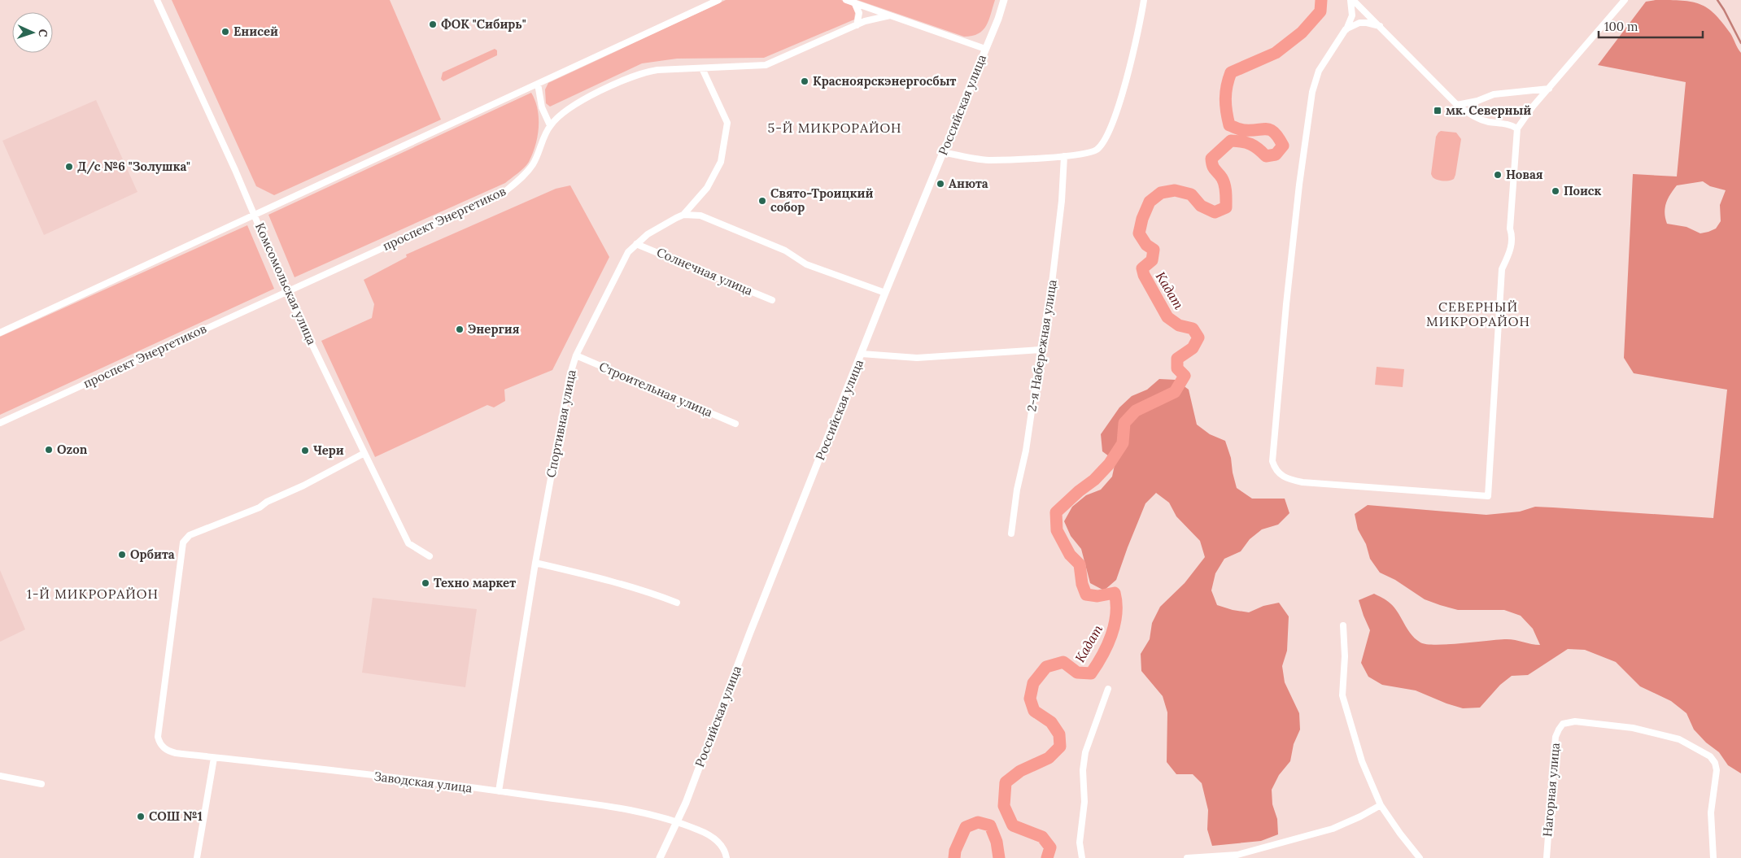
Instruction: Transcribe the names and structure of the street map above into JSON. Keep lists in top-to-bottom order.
{
  "streets": {
    "street": [
      "Российская улица",
      "проспект Энергетиков",
      "Солнечная улица",
      "Комсомольская улица",
      "2-я Набережная улица",
      "Строительная улица",
      "Спортивная улица",
      "Заводская улица",
      "Нагорная улица"
    ]
  },
  "crossings": [
    ["Российская улица", "Заводская улица"],
    ["проспект Энергетиков", "Комсомольская улица"],
    ["Солнечная улица", "Спортивная улица"],
    ["Комсомольская улица", "Заводская улица"],
    ["Строительная улица", "Спортивная улица"],
    ["Спортивная улица", "Заводская улица"]
  ],
  "districts": ["5-Й МИКРОРАЙОН", "СЕВЕРНЫЙ МИКРОРАЙОН", "1-Й МИКРОРАЙОН"],
  "water": ["Кадат"],
  "places": {
    "other": [
      "ФОК \"Сибирь\"",
      "Енисей",
      "Красноярскэнергосбыт",
      "Д/с №6 \"Золушка\"",
      "Новая",
      "Анюта",
      "Поиск",
      "Свято-Троицкий собор",
      "Энергия",
      "Ozon",
      "Чери",
      "Орбита",
      "Техно маркет",
      "СОШ №1"
    ],
    "transit": ["мк. Северный"]
  },
  "scale_bar": "100 m",
  "north": "right"
}
